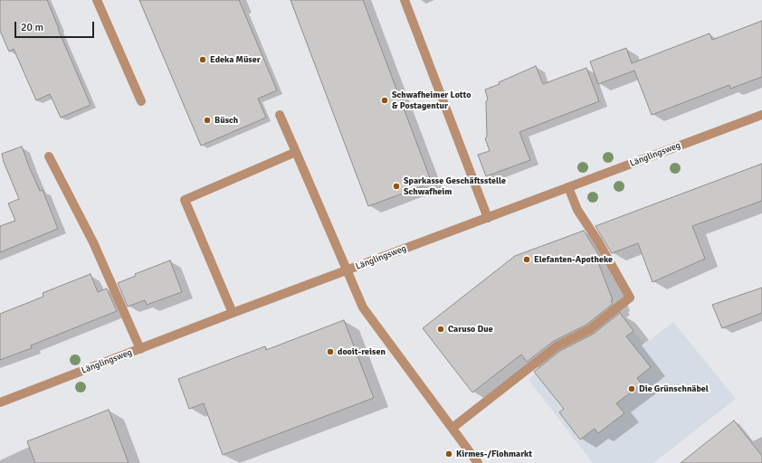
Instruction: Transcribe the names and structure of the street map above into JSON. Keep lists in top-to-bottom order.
{
  "streets": {
    "street": ["Länglingsweg"]
  },
  "places": [
    "Edeka Müser",
    "Schwafheimer Lotto & Postagentur",
    "Büsch",
    "Sparkasse Geschäftsstelle Schwafheim",
    "Elefanten-Apotheke",
    "Caruso Due",
    "dooit-reisen",
    "Die Grünschnäbel",
    "Kirmes-/Flohmarkt"
  ],
  "scale_bar": "20 m"
}
